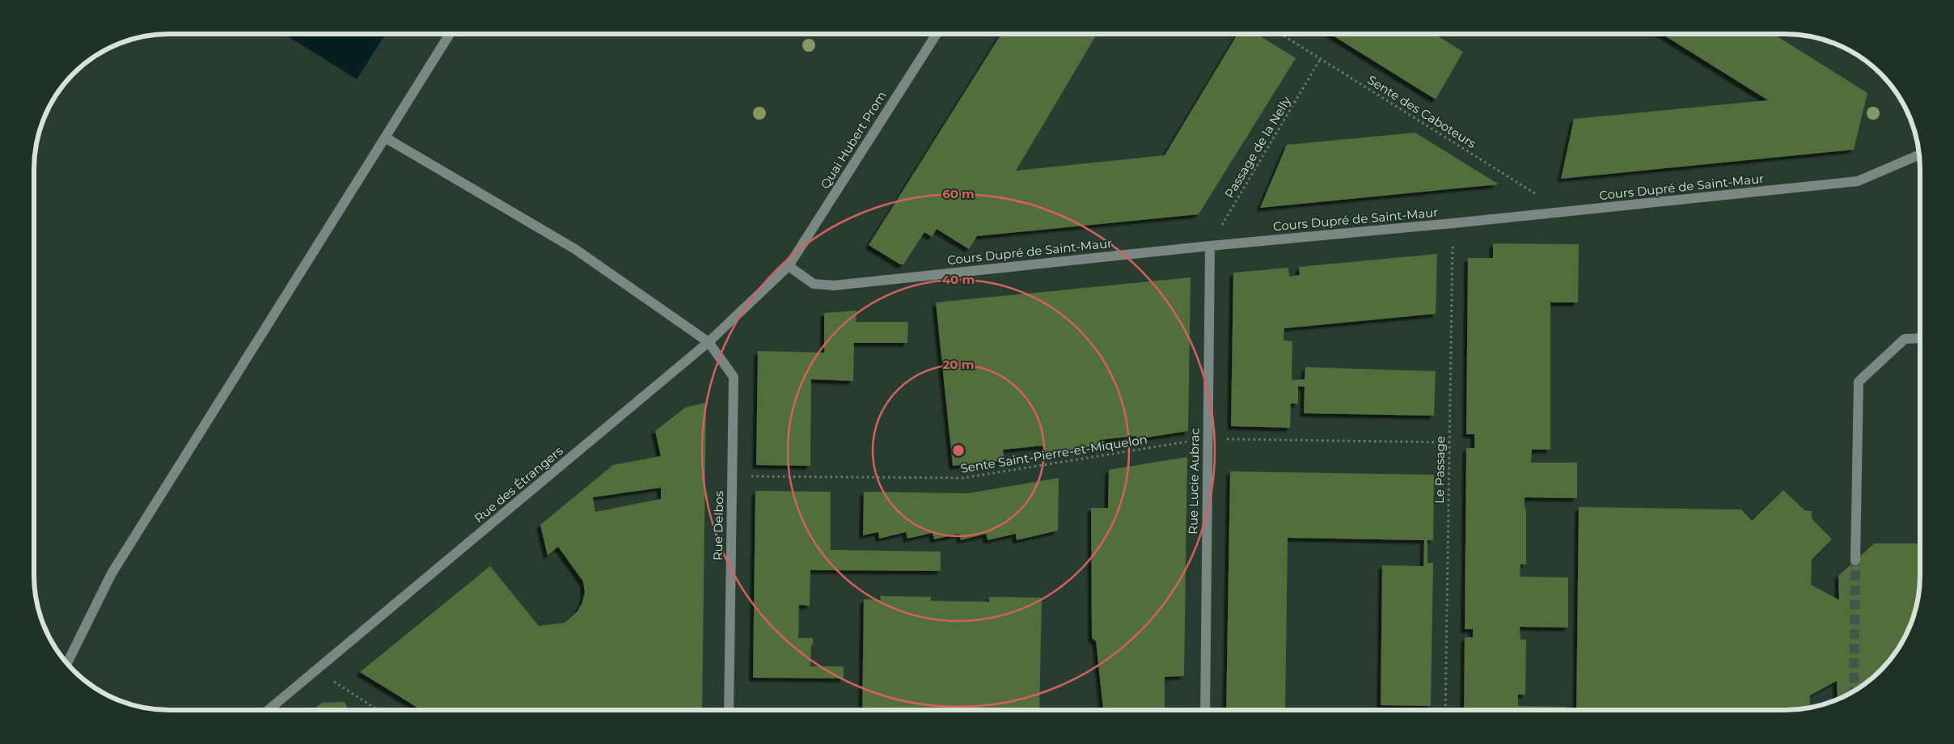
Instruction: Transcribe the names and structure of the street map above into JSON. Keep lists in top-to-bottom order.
{
  "streets": {
    "street": [
      "Quai Hubert Prom",
      "Cours Dupré de Saint-Maur",
      "Rue Lucie Aubrac",
      "Rue des Étrangers",
      "Rue Delbos"
    ],
    "path": [
      "Sente des Caboteurs",
      "Passage de la Nelly",
      "Sente Saint-Pierre-et-Miquelon",
      "Le Passage"
    ]
  },
  "crossings": [
    ["Sente des Caboteurs", "Passage de la Nelly"],
    ["Sente des Caboteurs", "Cours Dupré de Saint-Maur"],
    ["Quai Hubert Prom", "Cours Dupré de Saint-Maur"],
    ["Quai Hubert Prom", "Rue des Étrangers"],
    ["Passage de la Nelly", "Cours Dupré de Saint-Maur"],
    ["Passage de la Nelly", "Rue Lucie Aubrac"],
    ["Cours Dupré de Saint-Maur", "Le Passage"],
    ["Cours Dupré de Saint-Maur", "Rue Lucie Aubrac"],
    ["Cours Dupré de Saint-Maur", "Rue des Étrangers"],
    ["Sente Saint-Pierre-et-Miquelon", "Le Passage"],
    ["Sente Saint-Pierre-et-Miquelon", "Rue Lucie Aubrac"],
    ["Sente Saint-Pierre-et-Miquelon", "Rue Delbos"],
    ["Rue des Étrangers", "Rue Delbos"]
  ],
  "rings": ["60 m", "40 m", "20 m"]
}
